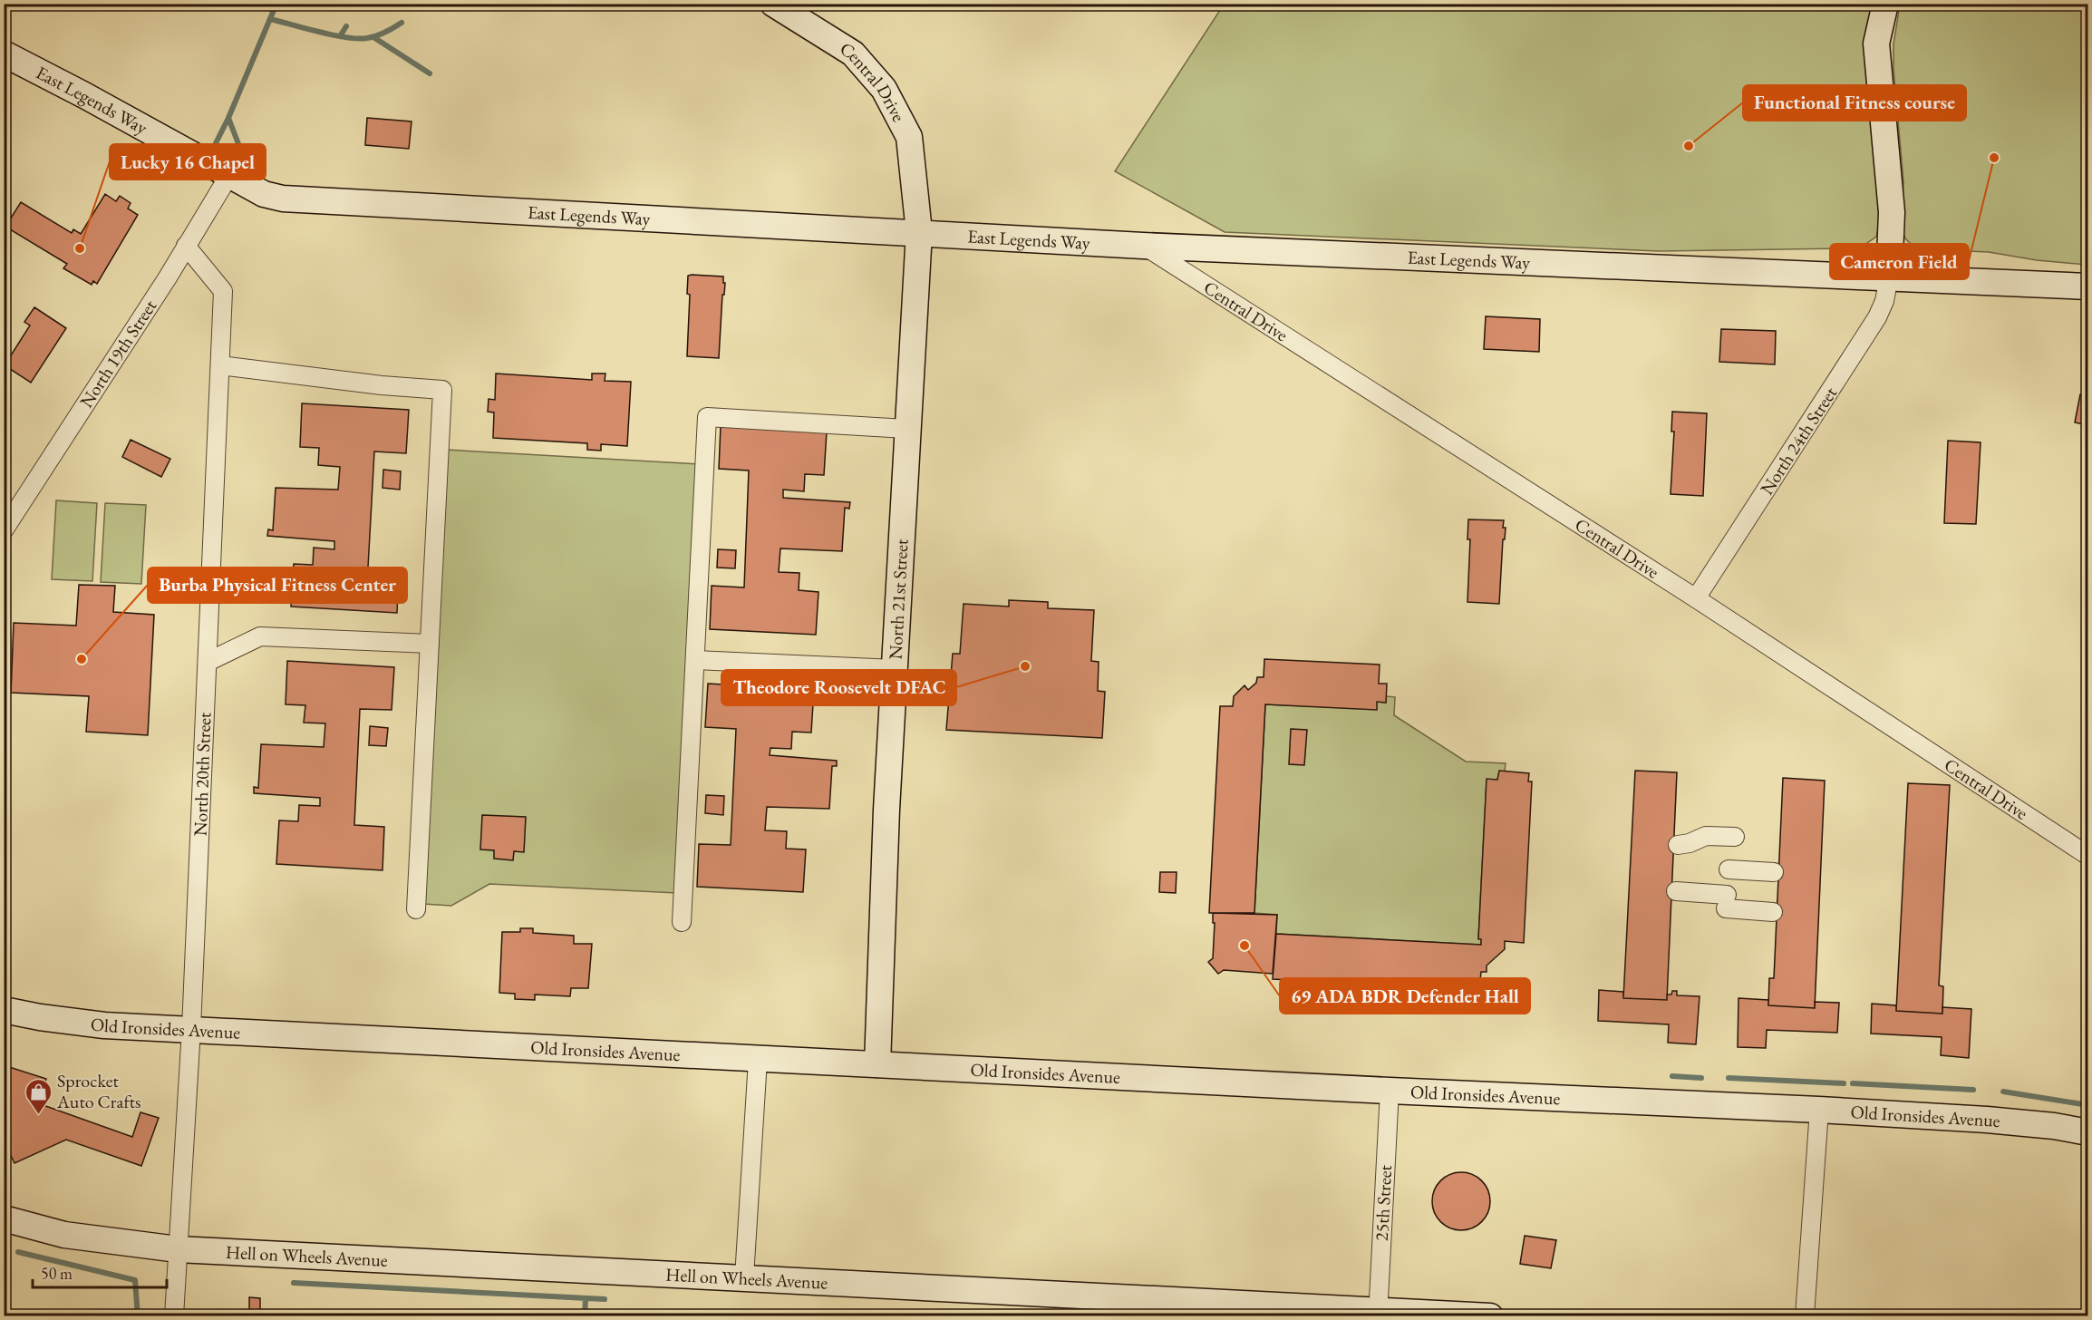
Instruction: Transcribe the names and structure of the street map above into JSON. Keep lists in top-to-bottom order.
{
  "streets": {
    "street": [
      "Central Drive",
      "East Legends Way",
      "North 19th Street",
      "North 24th Street",
      "North 21st Street",
      "North 20th Street",
      "Old Ironsides Avenue",
      "25th Street",
      "Hell on Wheels Avenue"
    ]
  },
  "crossings": [
    ["Central Drive", "East Legends Way"],
    ["Central Drive", "North 24th Street"],
    ["Central Drive", "North 21st Street"],
    ["East Legends Way", "North 19th Street"],
    ["East Legends Way", "North 24th Street"],
    ["East Legends Way", "North 21st Street"],
    ["North 19th Street", "North 20th Street"],
    ["North 21st Street", "Old Ironsides Avenue"],
    ["North 20th Street", "Old Ironsides Avenue"],
    ["North 20th Street", "Hell on Wheels Avenue"],
    ["Old Ironsides Avenue", "25th Street"],
    ["25th Street", "Hell on Wheels Avenue"]
  ],
  "places": {
    "other": [
      "Functional Fitness course",
      "Cameron Field",
      "Lucky 16 Chapel",
      "Burba Physical Fitness Center",
      "Theodore Roosevelt DFAC",
      "69 ADA BDR Defender Hall"
    ],
    "shop": ["Sprocket Auto Crafts"]
  },
  "scale_bar": "50 m"
}
